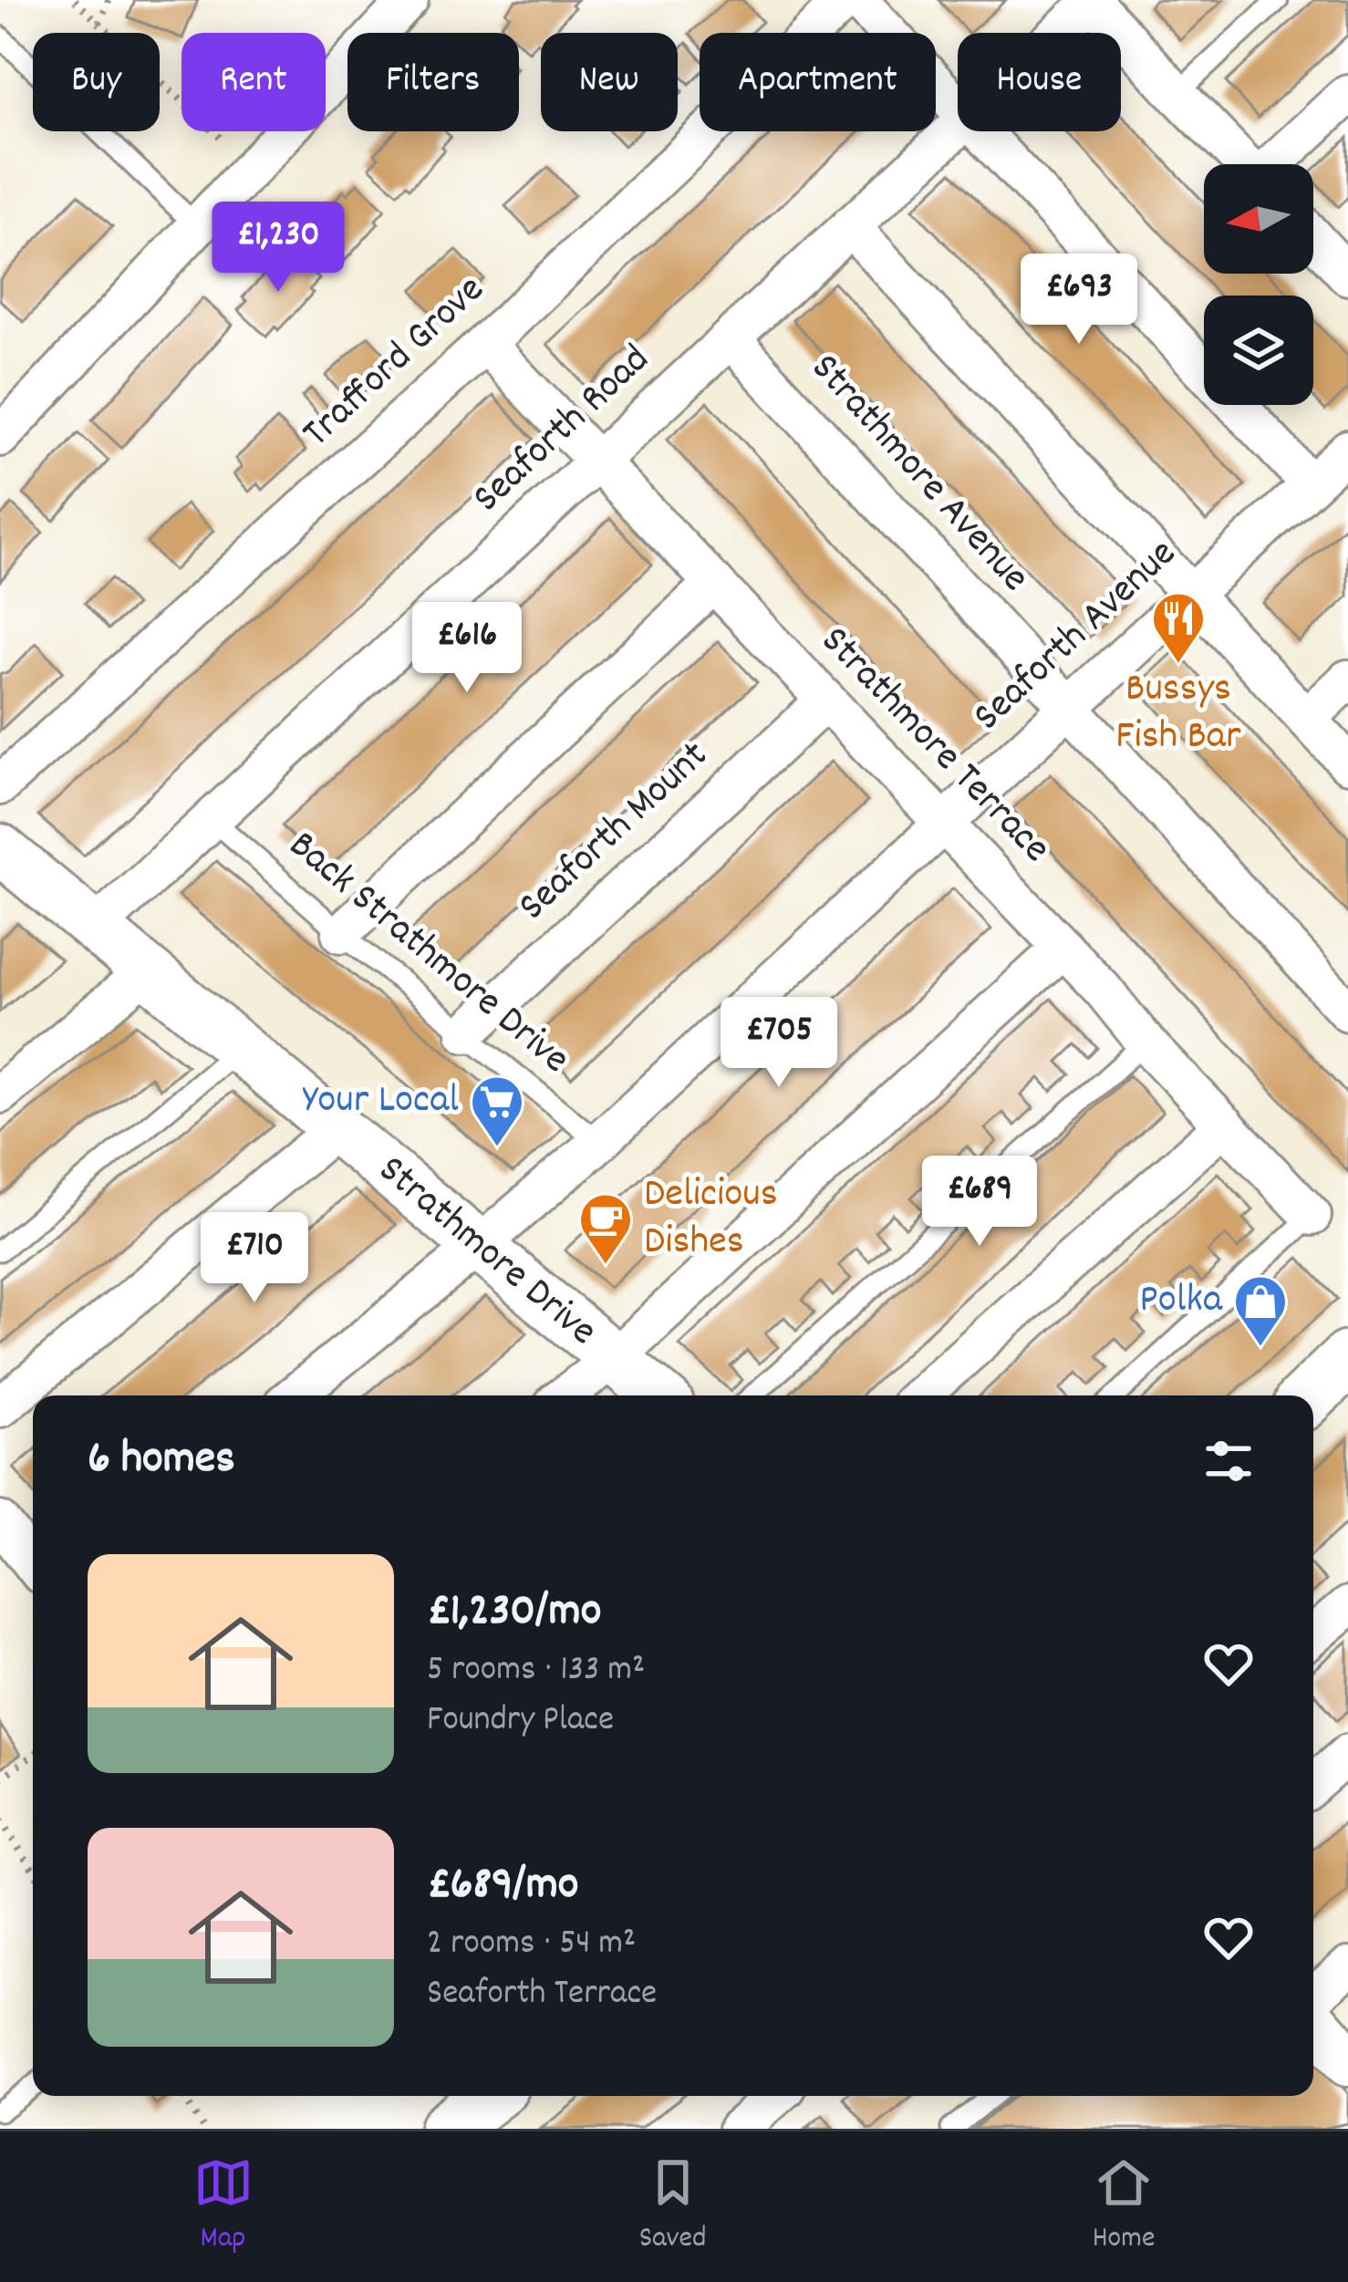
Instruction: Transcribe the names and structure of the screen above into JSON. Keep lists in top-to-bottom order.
{
  "streets": {
    "street": [
      "Trafford Grove",
      "Seaforth Road",
      "Strathmore Avenue",
      "Seaforth Avenue",
      "Strathmore Terrace",
      "Seaforth Mount",
      "Strathmore Drive"
    ],
    "lane": ["Back Strathmore Drive"]
  },
  "crossings": [
    ["Trafford Grove", "Strathmore Terrace"],
    ["Seaforth Road", "Strathmore Avenue"],
    ["Seaforth Road", "Strathmore Terrace"],
    ["Seaforth Road", "Back Strathmore Drive"],
    ["Seaforth Road", "Strathmore Drive"],
    ["Strathmore Avenue", "Seaforth Avenue"],
    ["Seaforth Avenue", "Strathmore Terrace"],
    ["Seaforth Avenue", "Back Strathmore Drive"],
    ["Seaforth Avenue", "Strathmore Drive"],
    ["Strathmore Terrace", "Seaforth Mount"],
    ["Seaforth Mount", "Back Strathmore Drive"]
  ],
  "places": {
    "restaurant": ["Bussys Fish Bar"],
    "supermarket": ["Your Local"],
    "cafe": ["Delicious Dishes"],
    "shop": ["Polka"]
  },
  "north": "left",
  "page": {
    "chip": [
      "Buy",
      "Rent",
      "Filters",
      "New",
      "Apartment",
      "House"
    ],
    "price": [
      "£1,230",
      "£693",
      "£616",
      "£705",
      "£689",
      "£710"
    ],
    "heading": "6 homes",
    "list": [
      {
        "name": "£1,230/mo",
        "note": "5 rooms · 133 m² · Foundry Place"
      },
      {
        "name": "£689/mo",
        "note": "2 rooms · 54 m² · Seaforth Terrace"
      }
    ],
    "tabs": ["Map", "Saved", "Home"]
  }
}
